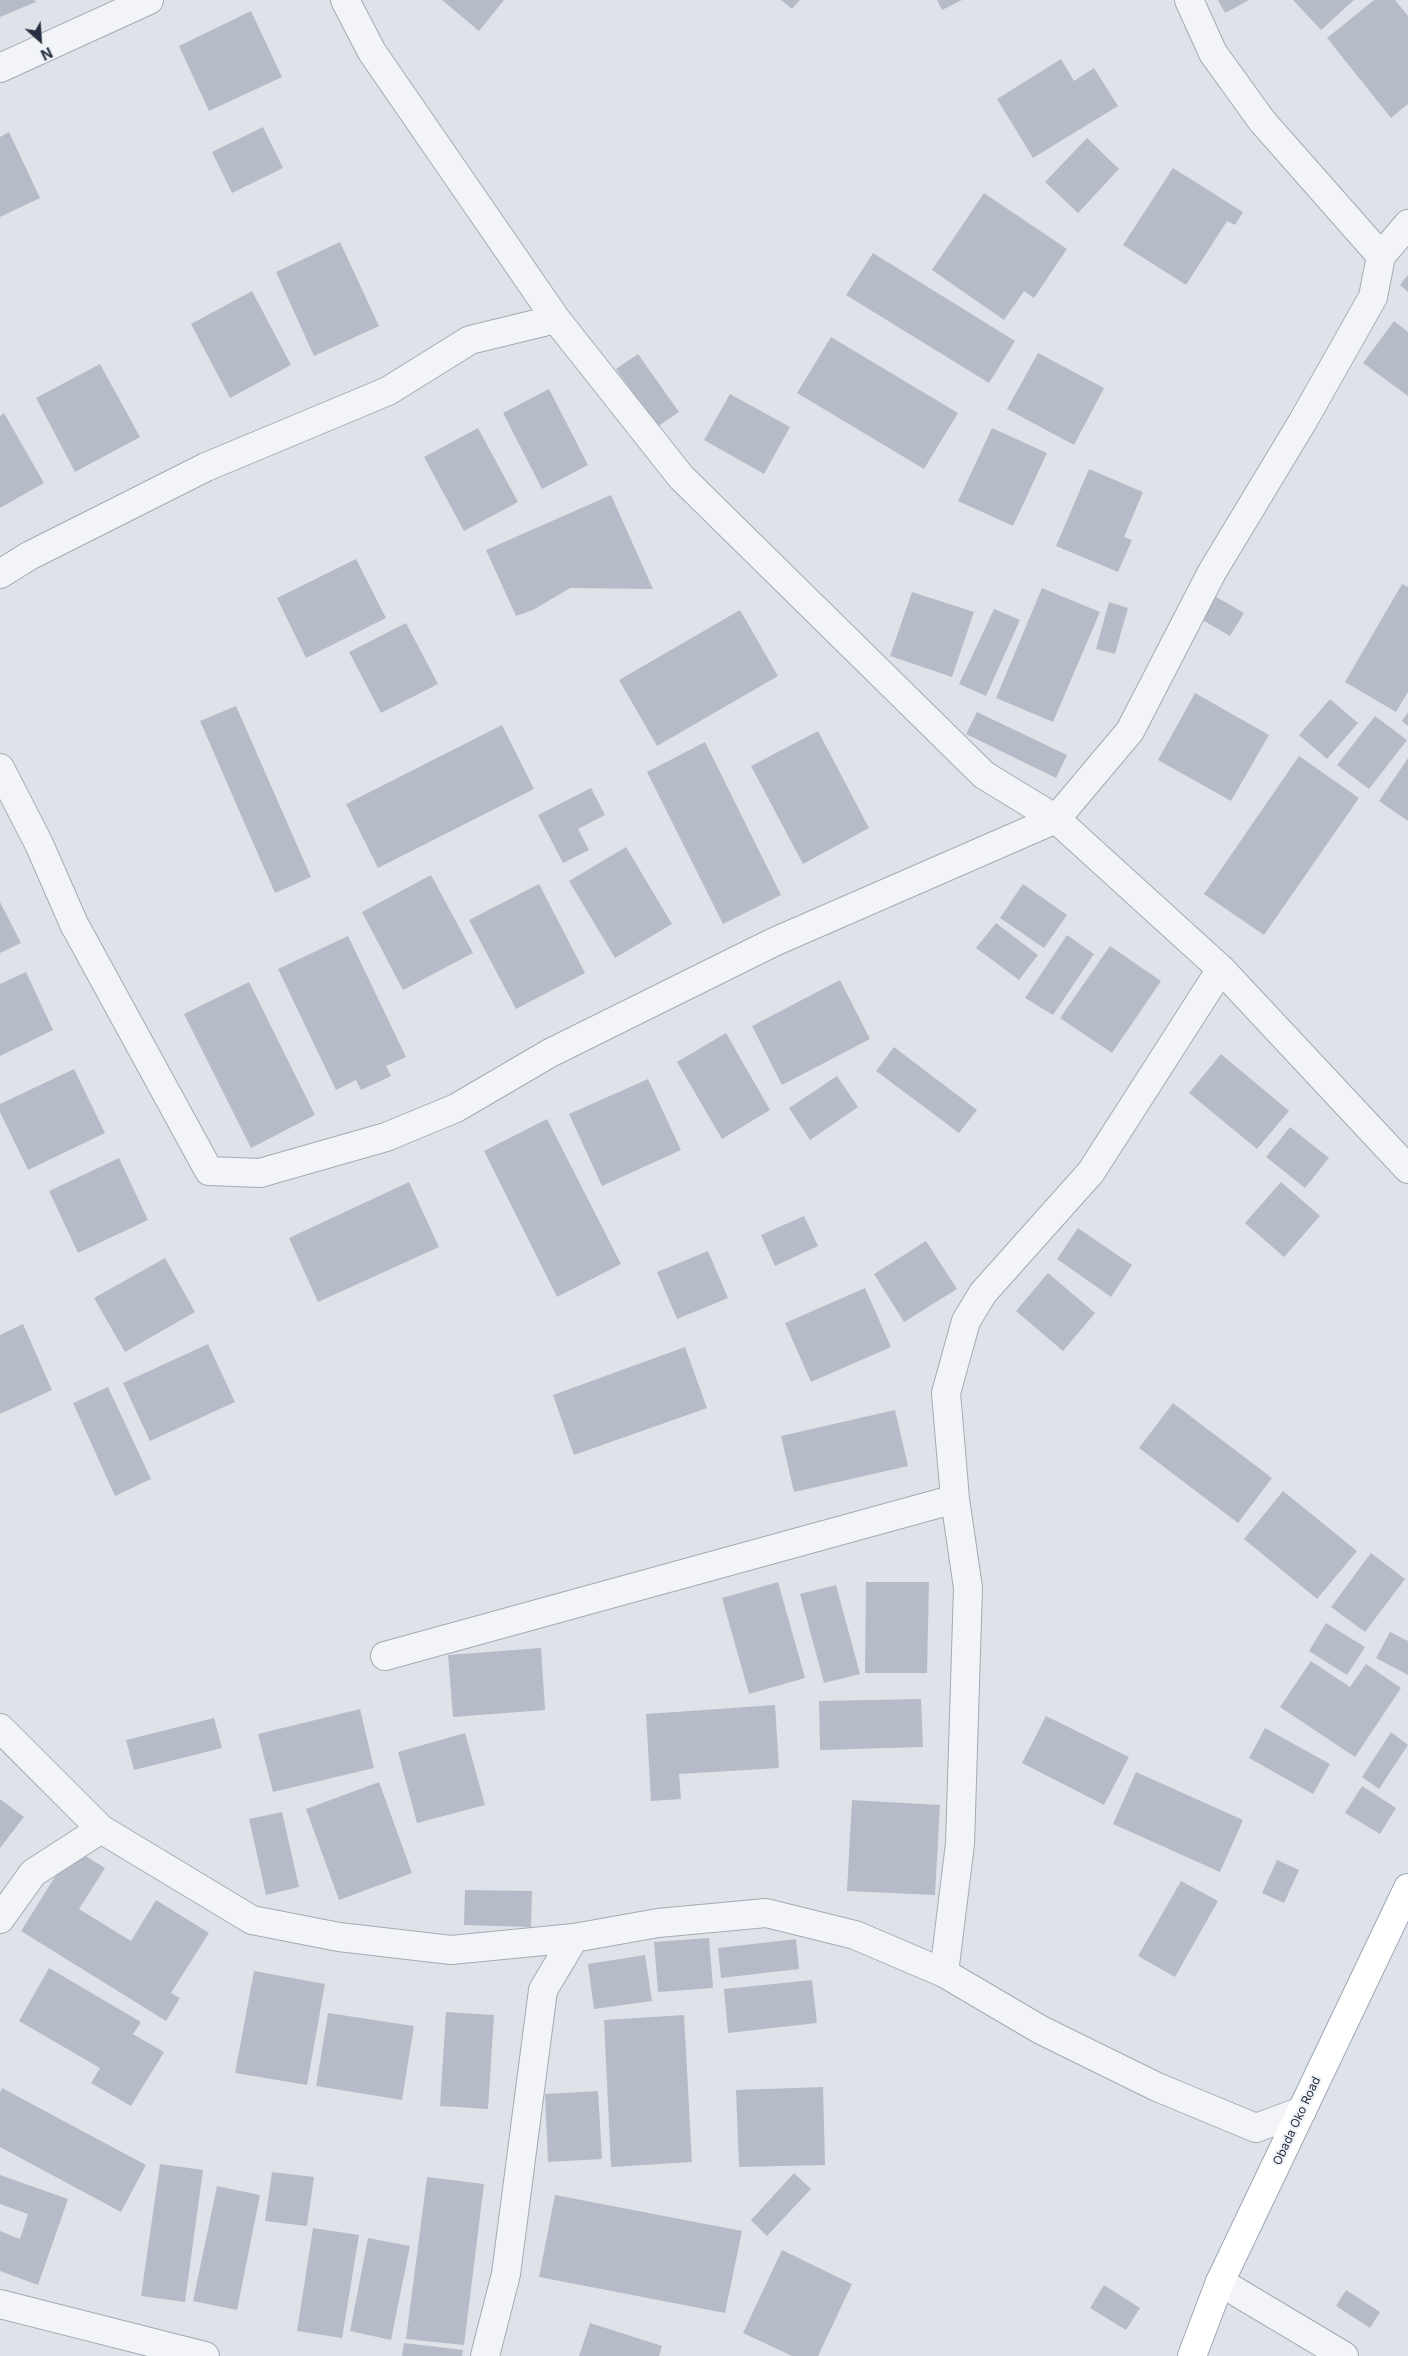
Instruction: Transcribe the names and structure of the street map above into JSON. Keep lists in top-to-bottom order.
{
  "streets": {
    "main road": ["Obada Oko Road"]
  },
  "north": "bottom right"
}
